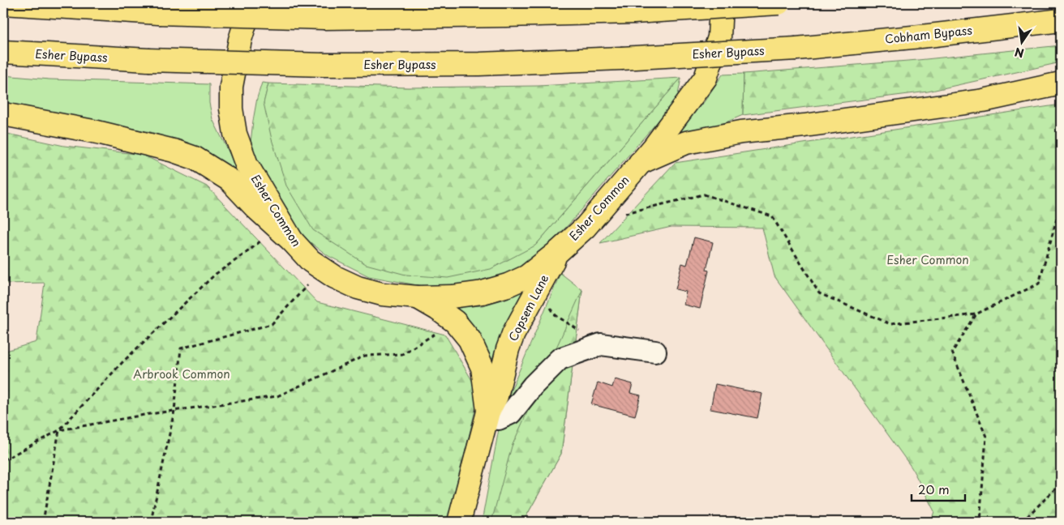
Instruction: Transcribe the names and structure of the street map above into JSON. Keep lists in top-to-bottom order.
{
  "streets": {
    "main road": [
      "Cobham Bypass",
      "Esher Bypass",
      "Esher Common",
      "Copsem Lane"
    ]
  },
  "crossings": [
    ["Cobham Bypass", "Esher Bypass"],
    ["Esher Common", "Copsem Lane"]
  ],
  "parks": ["Esher Common", "Arbrook Common"],
  "scale_bar": "20 m",
  "north": "bottom"
}
